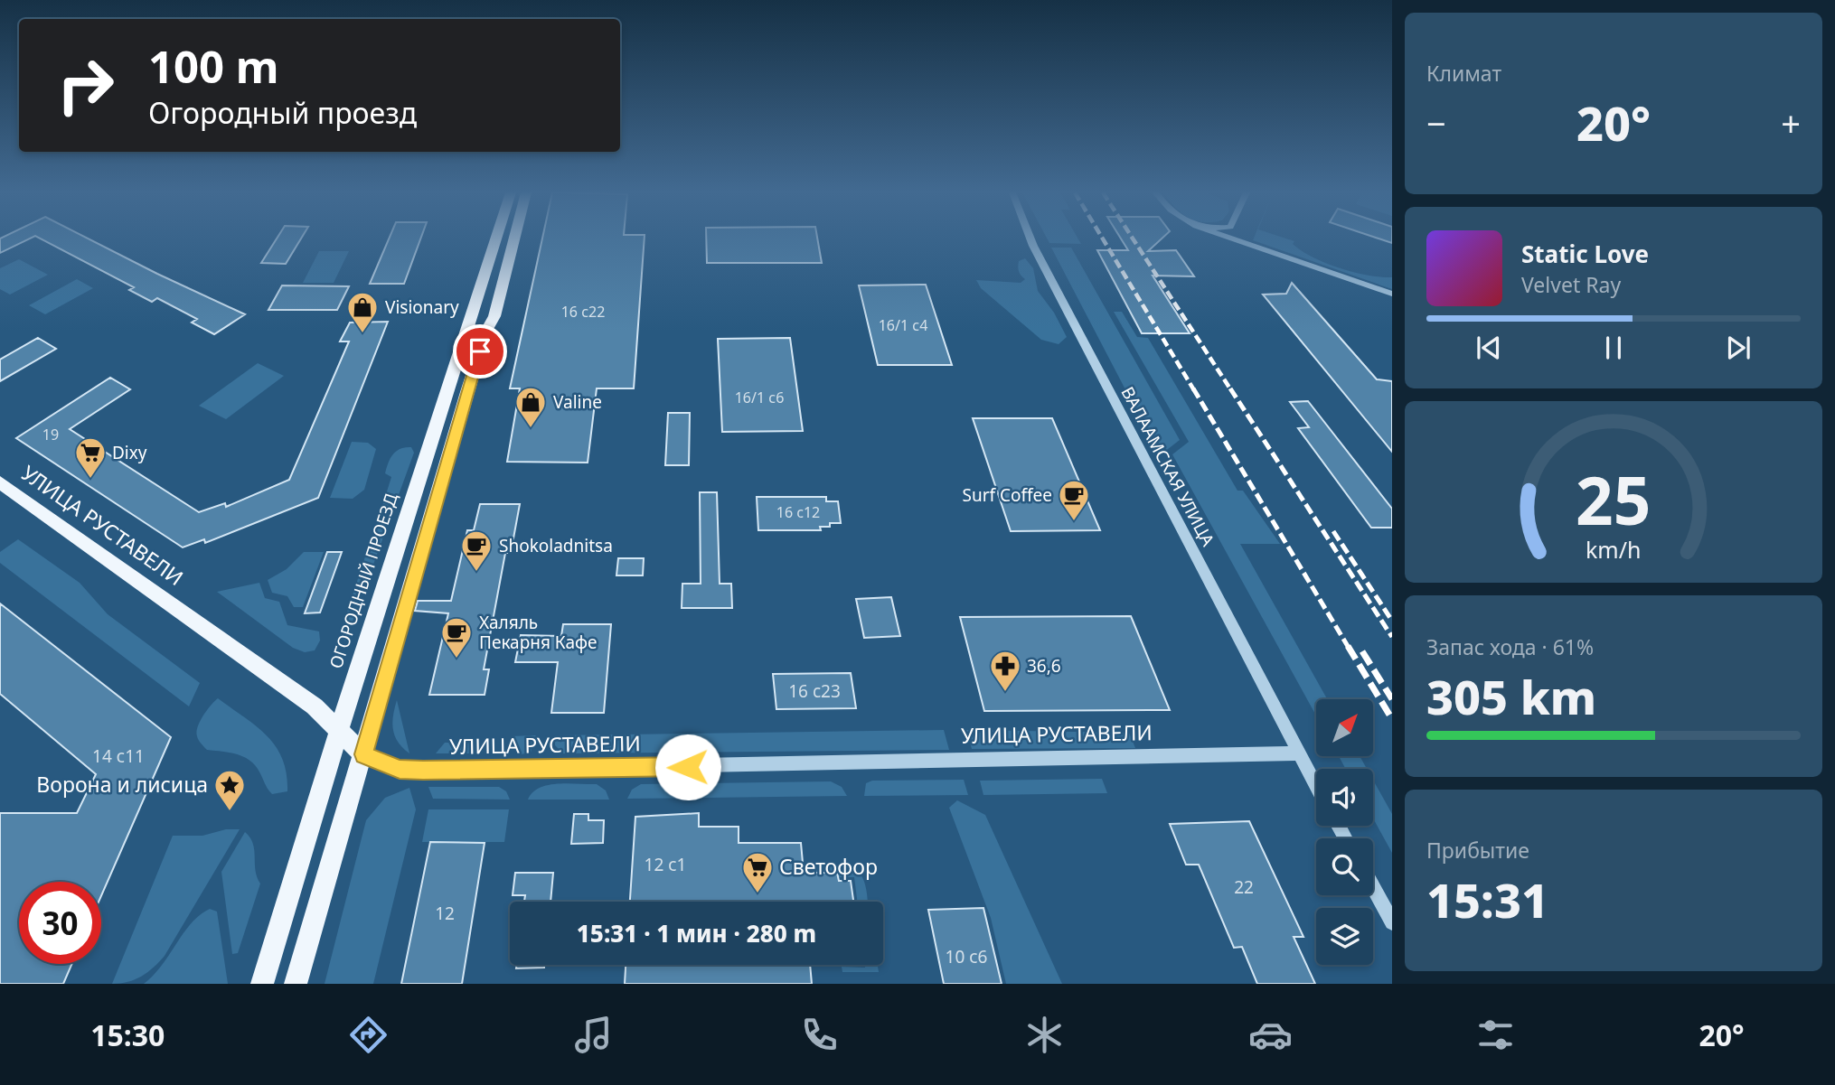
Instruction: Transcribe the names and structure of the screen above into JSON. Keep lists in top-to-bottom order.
{
  "streets": {
    "main road": ["УЛИЦА РУСТАВЕЛИ", "ОГОРОДНЫЙ ПРОЕЗД"],
    "street": ["ВАЛААМСКАЯ УЛИЦА"]
  },
  "crossings": [
    ["ВАЛААМСКАЯ УЛИЦА", "УЛИЦА РУСТАВЕЛИ"],
    ["УЛИЦА РУСТАВЕЛИ", "ОГОРОДНЫЙ ПРОЕЗД"]
  ],
  "places": {
    "shop": ["Visionary", "Valine"],
    "supermarket": ["Dixy", "Светофор"],
    "cafe": ["Surf Coffee", "Shokoladnitsa", "Халяль Пекарня Кафе"],
    "pharmacy": ["36,6"],
    "place": ["Ворона и лисица"]
  },
  "house_numbers": [
    "16 с22",
    "16/1 с4",
    "16/1 с6",
    "19",
    "16 c12",
    "16 c23",
    "14 с11",
    "12 с1",
    "22",
    "12",
    "10 с6"
  ],
  "north": "top right",
  "page": {
    "tile": [
      "Климат",
      ["Запас хода · 61%", "305 km"],
      ["Прибытие", "15:31"]
    ],
    "turn": ["100 m", "Огородный проезд"],
    "heat": ["−", "20°", "+"],
    "song": ["Static Love", "Velvet Ray"],
    "limit": "30",
    "trip": "15:31 · 1 мин · 280 m",
    "tabs": ["15:30", "20°"],
    "gauge": ["25", "km/h"]
  }
}
